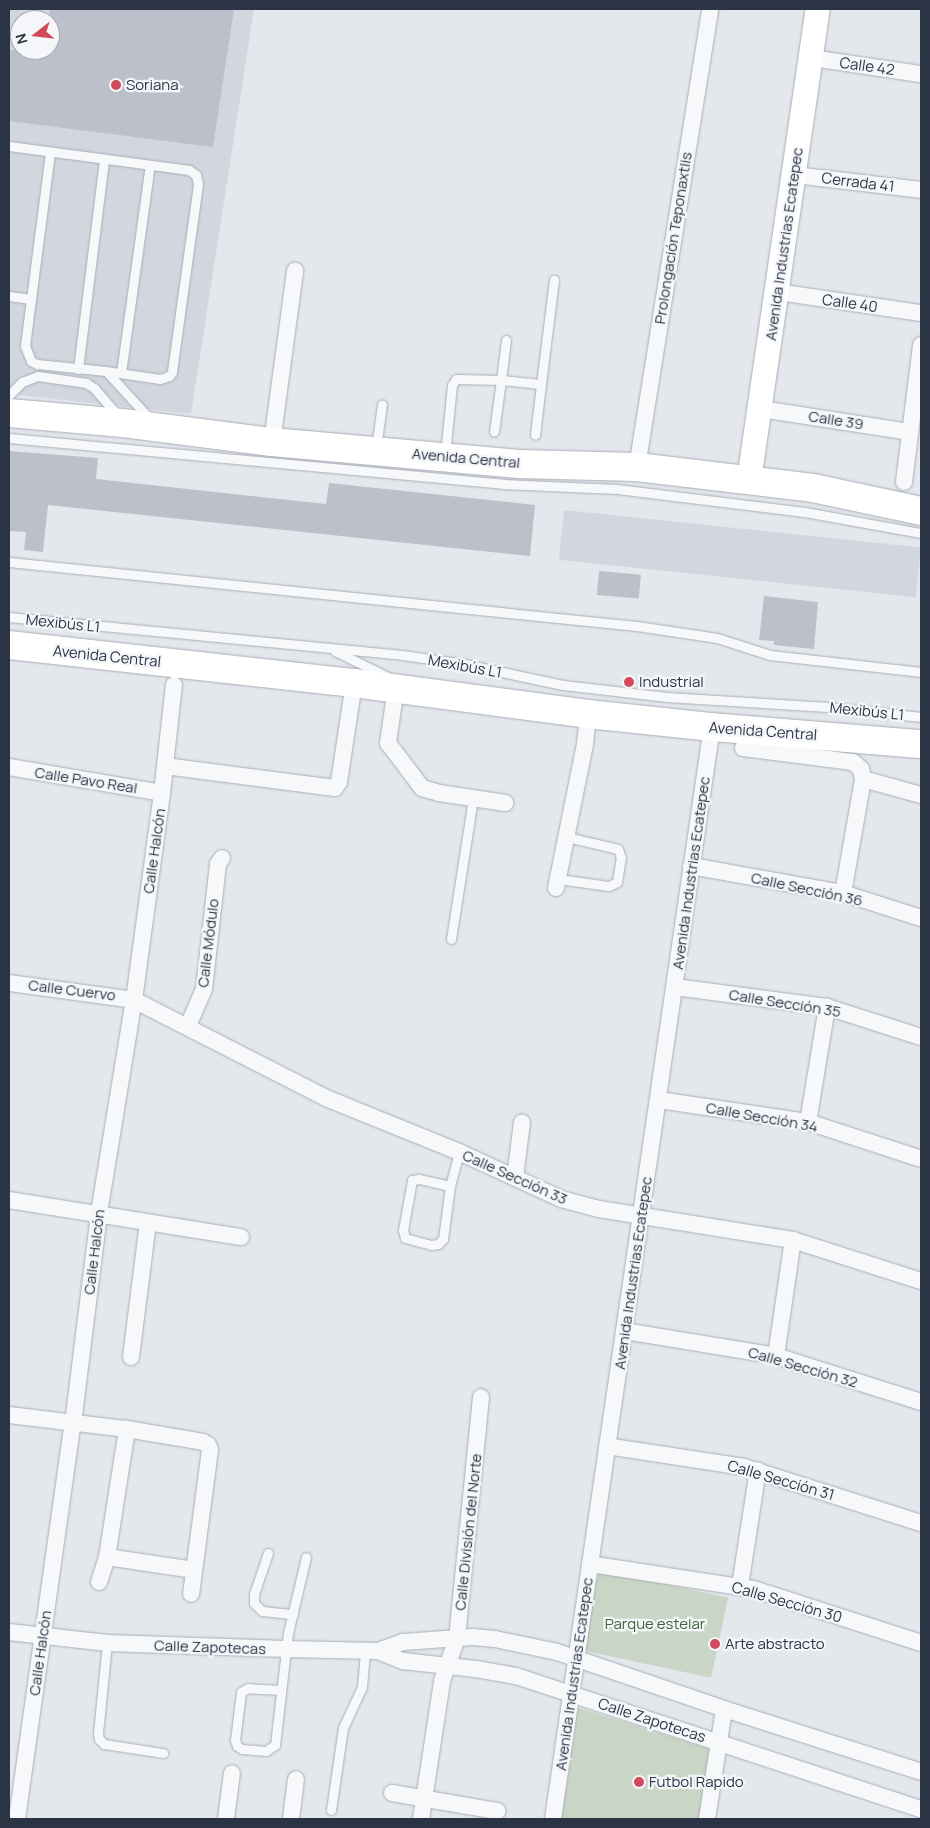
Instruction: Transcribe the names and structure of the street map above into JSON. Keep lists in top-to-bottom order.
{
  "streets": {
    "highway": ["Avenida Central"],
    "street": [
      "Calle 42",
      "Cerrada 41",
      "Prolongación Teponaxtlis",
      "Avenida Industrias Ecatepec",
      "Calle 40",
      "Calle 39",
      "Calle Pavo Real",
      "Calle Halcón",
      "Calle Sección 36",
      "Calle Módulo",
      "Calle Cuervo",
      "Calle Sección 35",
      "Calle Sección 34",
      "Calle Sección 33",
      "Calle Sección 32",
      "Calle Sección 31",
      "Calle División del Norte",
      "Calle Sección 30",
      "Calle Zapotecas"
    ],
    "lane": ["Mexibús L1"]
  },
  "crossings": [
    ["Calle 42", "Avenida Industrias Ecatepec"],
    ["Cerrada 41", "Avenida Industrias Ecatepec"],
    ["Prolongación Teponaxtlis", "Avenida Central"],
    ["Avenida Industrias Ecatepec", "Calle 40"],
    ["Avenida Industrias Ecatepec", "Calle 39"],
    ["Avenida Industrias Ecatepec", "Avenida Central"],
    ["Avenida Industrias Ecatepec", "Calle Sección 36"],
    ["Avenida Industrias Ecatepec", "Calle Sección 35"],
    ["Avenida Industrias Ecatepec", "Calle Sección 34"],
    ["Avenida Industrias Ecatepec", "Calle Sección 33"],
    ["Avenida Industrias Ecatepec", "Calle Sección 32"],
    ["Avenida Industrias Ecatepec", "Calle Sección 31"],
    ["Avenida Industrias Ecatepec", "Calle Sección 30"],
    ["Avenida Industrias Ecatepec", "Calle Zapotecas"],
    ["Calle Pavo Real", "Calle Halcón"],
    ["Calle Halcón", "Calle Cuervo"],
    ["Calle Halcón", "Calle Sección 33"],
    ["Calle Halcón", "Calle Zapotecas"],
    ["Calle Módulo", "Calle Sección 33"],
    ["Calle Cuervo", "Calle Sección 33"],
    ["Calle División del Norte", "Calle Zapotecas"]
  ],
  "parks": ["Parque estelar"],
  "places": [
    "Soriana",
    "Industrial",
    "Arte abstracto",
    "Futbol Rapido"
  ],
  "north": "left"
}
